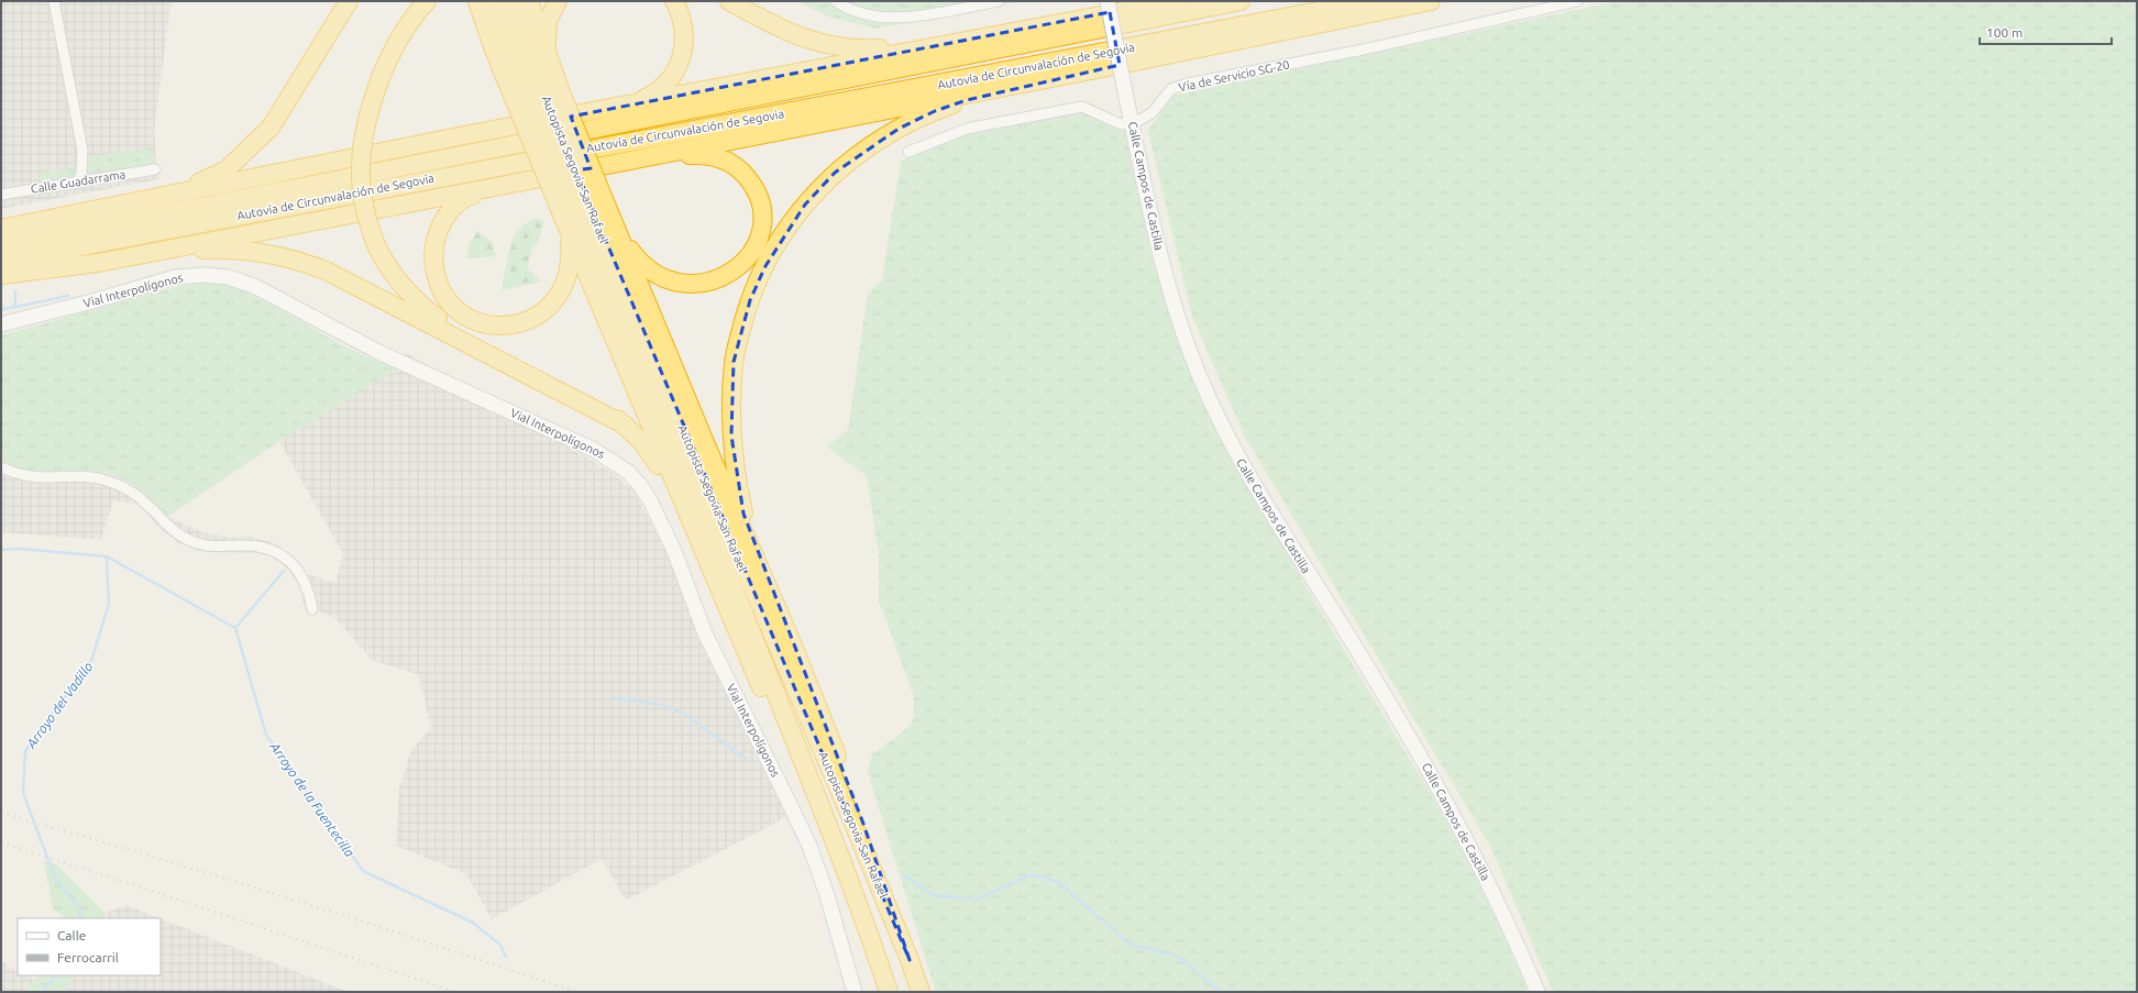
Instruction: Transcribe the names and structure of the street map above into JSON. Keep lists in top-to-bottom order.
{
  "streets": {
    "highway": ["Autovía de Circunvalación de Segovia", "Autopista Segovia-San Rafael"],
    "main road": ["Calle Campos de Castilla", "Vial Interpolígonos"],
    "street": ["Vía de Servicio SG-20", "Calle Guadarrama"]
  },
  "crossings": [
    ["Vía de Servicio SG-20", "Calle Campos de Castilla"]
  ],
  "water": ["Arroyo del Vadillo", "Arroyo de la Fuentecilla"],
  "legend": ["Calle", "Ferrocarril"],
  "scale_bar": "100 m"
}
